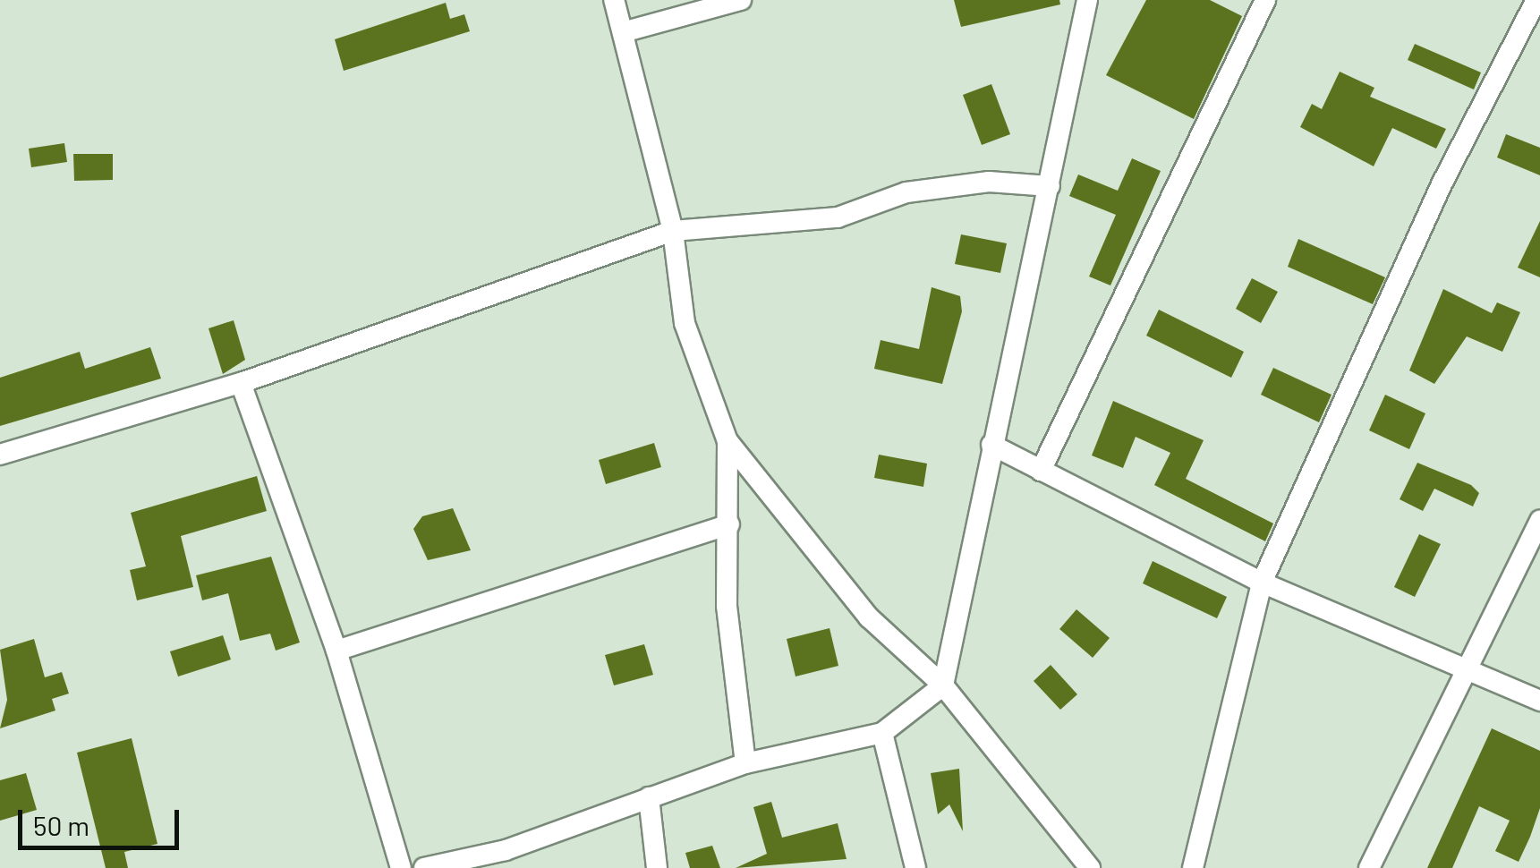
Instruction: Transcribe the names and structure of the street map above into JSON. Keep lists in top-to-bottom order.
{
  "scale_bar": "50 m"
}
